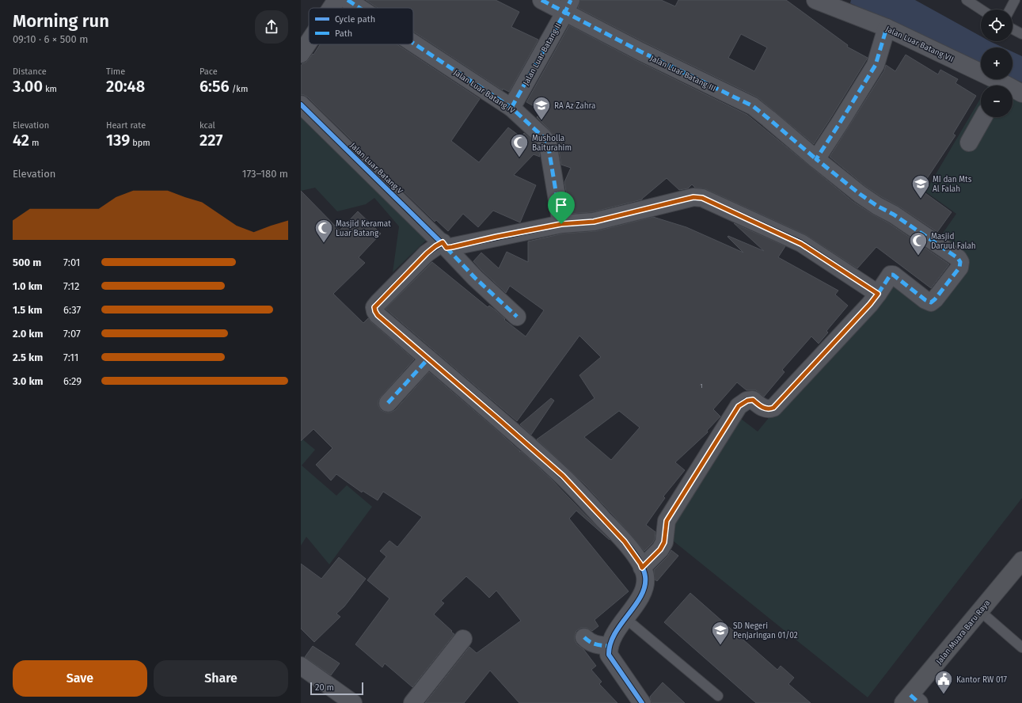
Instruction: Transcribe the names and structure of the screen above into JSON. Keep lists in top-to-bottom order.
{
  "streets": {
    "street": [
      "Jalan Luar Batang VII",
      "Jalan Luar Batang II",
      "Jalan Luar Batang III",
      "Jalan Luar Batang IV",
      "Jalan Luar Batang V",
      "Jalan Muara Baru Raya"
    ]
  },
  "crossings": [
    ["Jalan Luar Batang II", "Jalan Luar Batang III"],
    ["Jalan Luar Batang II", "Jalan Luar Batang IV"]
  ],
  "places": {
    "school or university": ["RA Az Zahra", "MI dan Mts Al Falah", "SD Negeri Penjaringan 01/02"],
    "mosque": ["Musholla Baiturahim", "Masjid Keramat Luar Batang", "Masjid Daruul Falah"],
    "public building": ["Kantor RW 017"]
  },
  "house_numbers": ["1"],
  "legend": ["Cycle path", "Path"],
  "scale_bar": "20 m",
  "page": {
    "heading": ["Morning run", "09:10 · 6 × 500 m"],
    "map_buttons": ["+", "−"],
    "stats": [
      ["Distance", "3.00 km"],
      ["Time", "20:48"],
      ["Pace", "6:56 /km"],
      ["Elevation", "42 m"],
      ["Heart rate", "139 bpm"],
      ["kcal", "227"]
    ],
    "chart": ["Elevation", "173–180 m"],
    "list": [
      {
        "name": "500 m",
        "note": "7:01"
      },
      {
        "name": "1.0 km",
        "note": "7:12"
      },
      {
        "name": "1.5 km",
        "note": "6:37"
      },
      {
        "name": "2.0 km",
        "note": "7:07"
      },
      {
        "name": "2.5 km",
        "note": "7:11"
      },
      {
        "name": "3.0 km",
        "note": "6:29"
      }
    ],
    "buttons": ["Save", "Share"],
    "scale": "20 m"
  }
}
